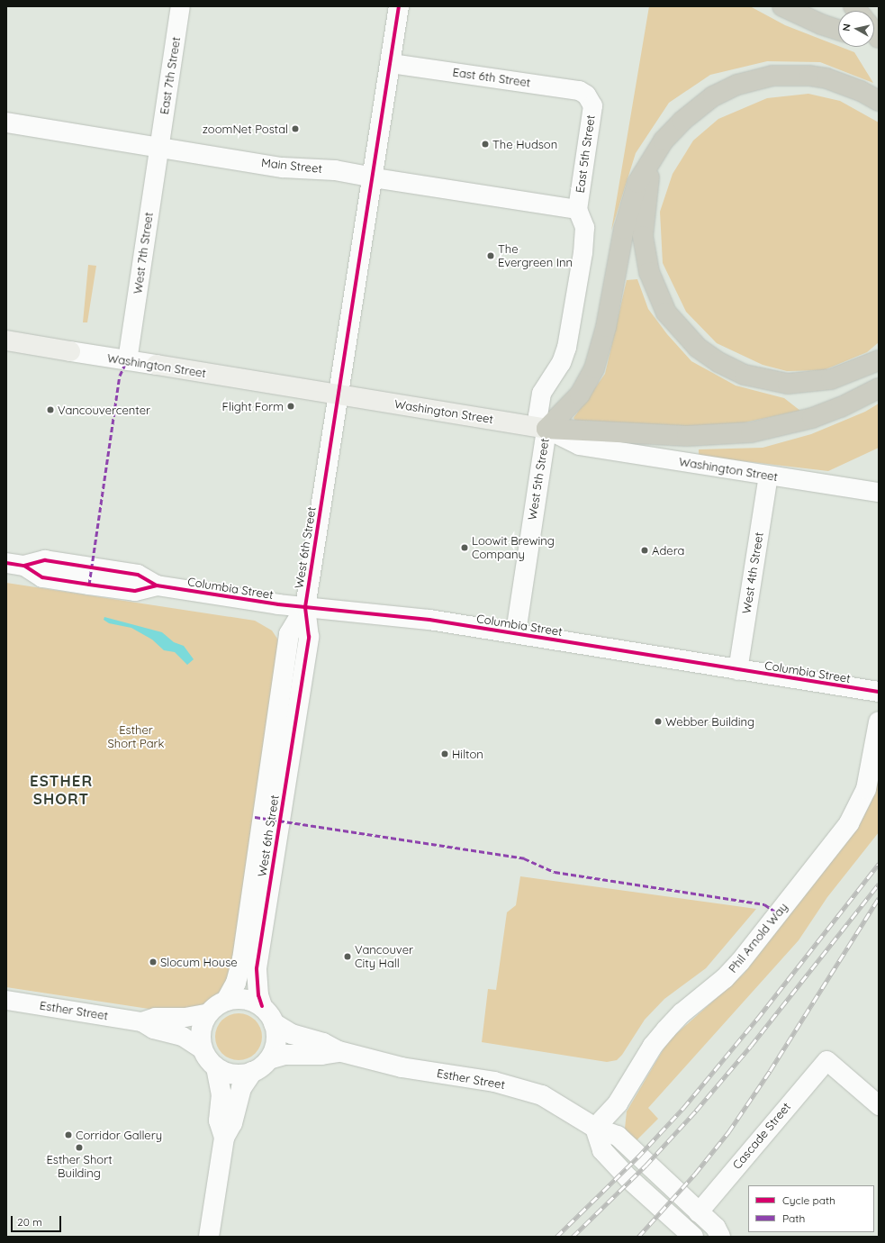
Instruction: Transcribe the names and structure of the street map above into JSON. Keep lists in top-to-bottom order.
{
  "streets": {
    "main road": ["Washington Street"],
    "street": [
      "East 7th Street",
      "East 6th Street",
      "East 5th Street",
      "Main Street",
      "West 7th Street",
      "West 5th Street",
      "West 6th Street",
      "West 4th Street",
      "Columbia Street",
      "Phil Arnold Way",
      "Esther Street",
      "Cascade Street"
    ]
  },
  "crossings": [
    ["East 7th Street", "Main Street"],
    ["East 7th Street", "West 7th Street"],
    ["East 6th Street", "East 5th Street"],
    ["East 5th Street", "Main Street"],
    ["East 5th Street", "West 5th Street"],
    ["Main Street", "West 7th Street"],
    ["Main Street", "West 5th Street"],
    ["Main Street", "West 6th Street"],
    ["West 7th Street", "Washington Street"],
    ["Washington Street", "West 5th Street"],
    ["Washington Street", "West 6th Street"],
    ["Washington Street", "West 4th Street"],
    ["West 5th Street", "Columbia Street"],
    ["West 6th Street", "Columbia Street"],
    ["West 6th Street", "Esther Street"],
    ["West 4th Street", "Columbia Street"],
    ["Phil Arnold Way", "Esther Street"],
    ["Esther Street", "Cascade Street"]
  ],
  "districts": ["ESTHER SHORT"],
  "parks": ["Esther Short Park"],
  "places": [
    "zoomNet Postal",
    "The Hudson",
    "The Evergreen Inn",
    "Flight Form",
    "Vancouvercenter",
    "Loowit Brewing Company",
    "Adera",
    "Webber Building",
    "Hilton",
    "Vancouver City Hall",
    "Slocum House",
    "Corridor Gallery",
    "Esther Short Building"
  ],
  "legend": ["Cycle path", "Path"],
  "scale_bar": "20 m",
  "north": "left"
}
